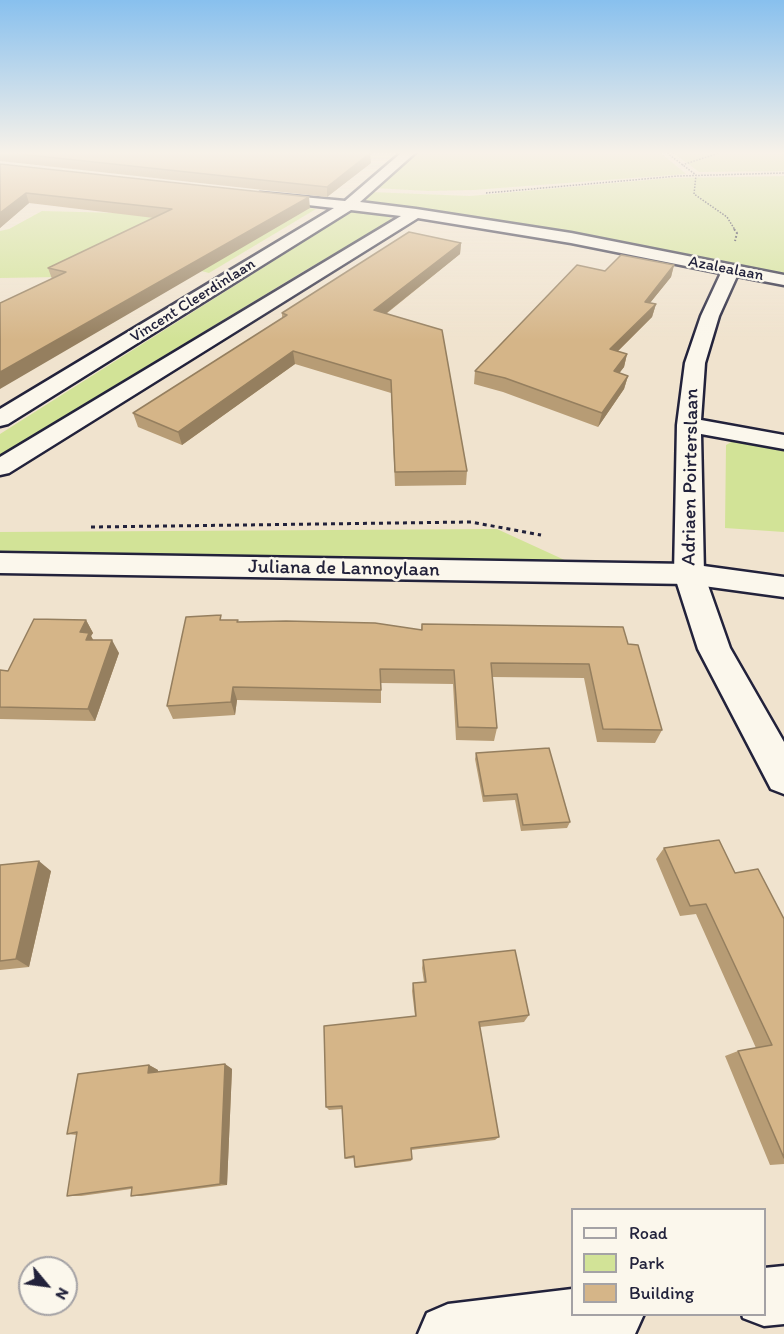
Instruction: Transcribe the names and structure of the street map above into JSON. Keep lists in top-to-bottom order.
{
  "streets": {
    "street": [
      "Azalealaan",
      "Vincent Cleerdinlaan",
      "Adriaen Poirterslaan",
      "Juliana de Lannoylaan"
    ]
  },
  "crossings": [
    ["Azalealaan", "Adriaen Poirterslaan"],
    ["Adriaen Poirterslaan", "Juliana de Lannoylaan"]
  ],
  "legend": ["Road", "Park", "Building"],
  "north": "bottom right"
}
